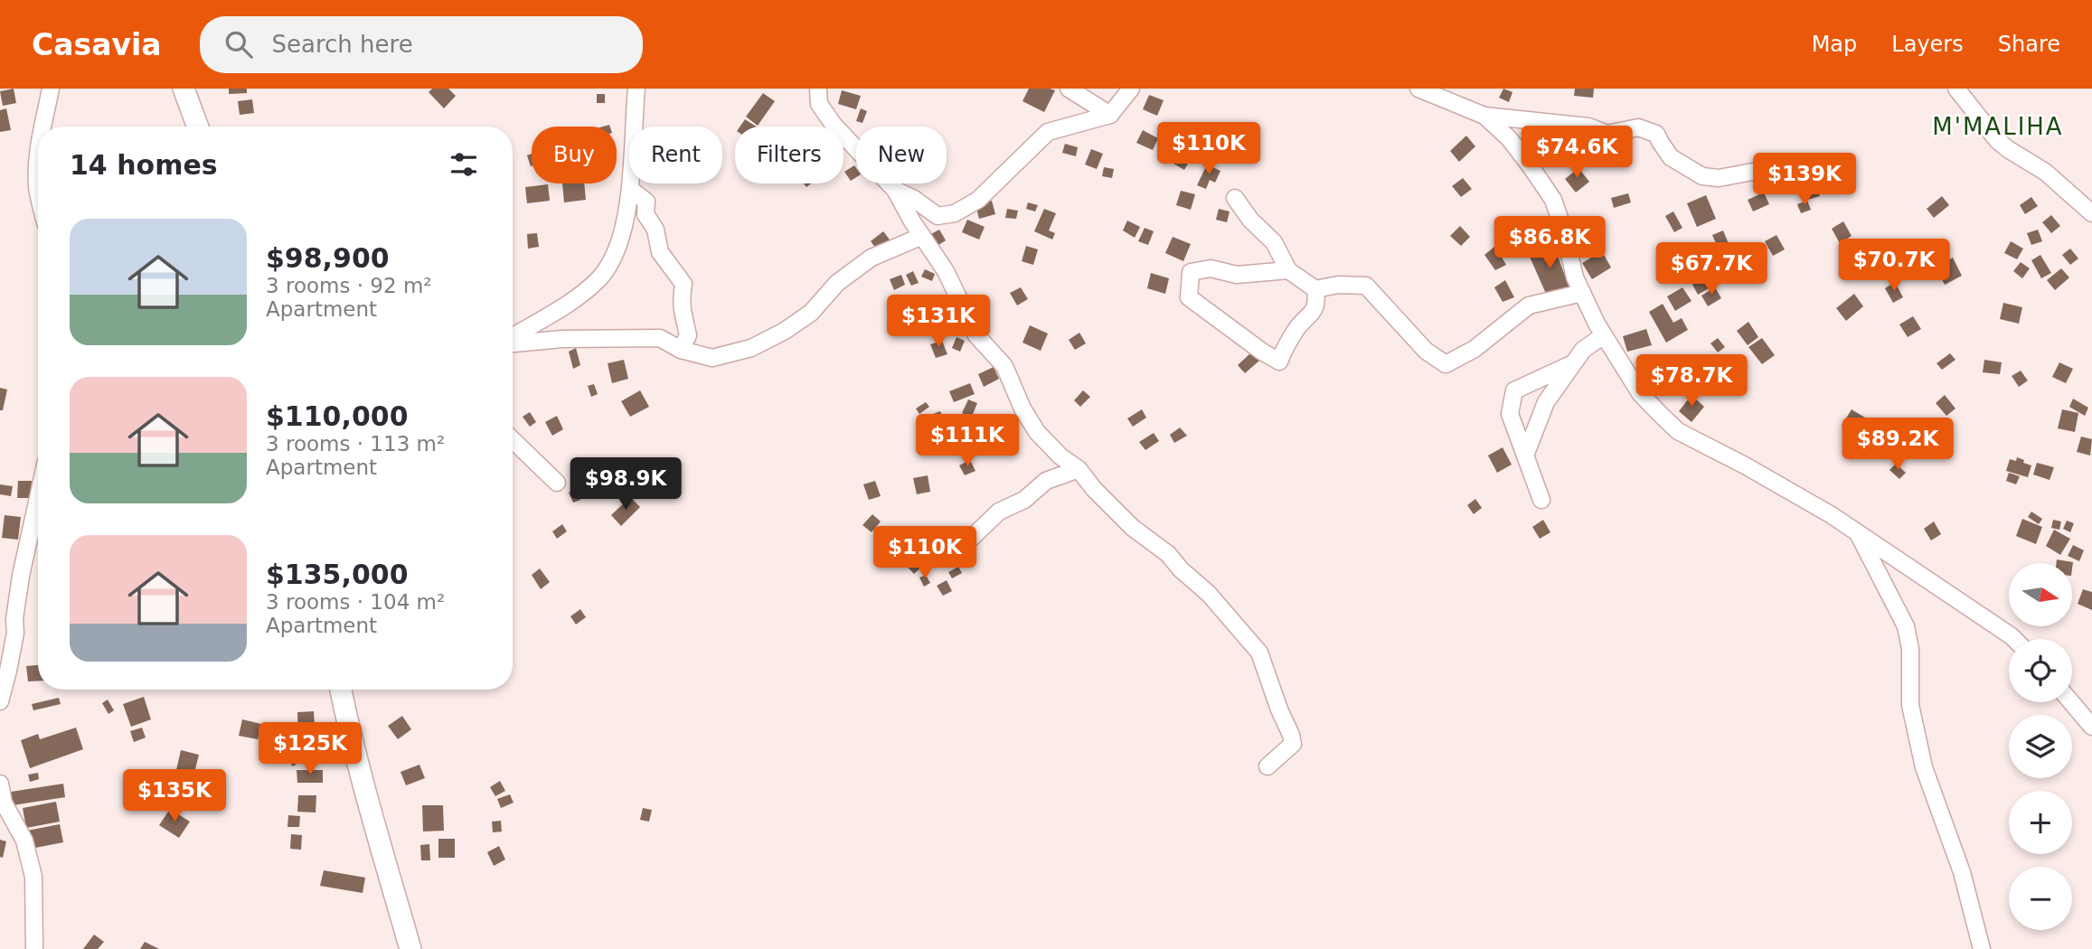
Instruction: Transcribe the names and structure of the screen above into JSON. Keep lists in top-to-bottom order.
{
  "districts": ["M'MALIHA"],
  "north": "right",
  "page": {
    "header": "Casavia",
    "search": "Search here",
    "nav": ["Map", "Layers", "Share"],
    "price": [
      "$110K",
      "$74.6K",
      "$139K",
      "$86.8K",
      "$70.7K",
      "$67.7K",
      "$131K",
      "$78.7K",
      "$111K",
      "$89.2K",
      "$98.9K",
      "$110K",
      "$125K",
      "$135K"
    ],
    "chip": [
      "Buy",
      "Rent",
      "Filters",
      "New"
    ],
    "heading": "14 homes",
    "list": [
      {
        "name": "$98,900",
        "note": "3 rooms · 92 m² · Apartment"
      },
      {
        "name": "$110,000",
        "note": "3 rooms · 113 m² · Apartment"
      },
      {
        "name": "$135,000",
        "note": "3 rooms · 104 m² · Apartment"
      }
    ],
    "map_buttons": ["+", "−"]
  }
}
